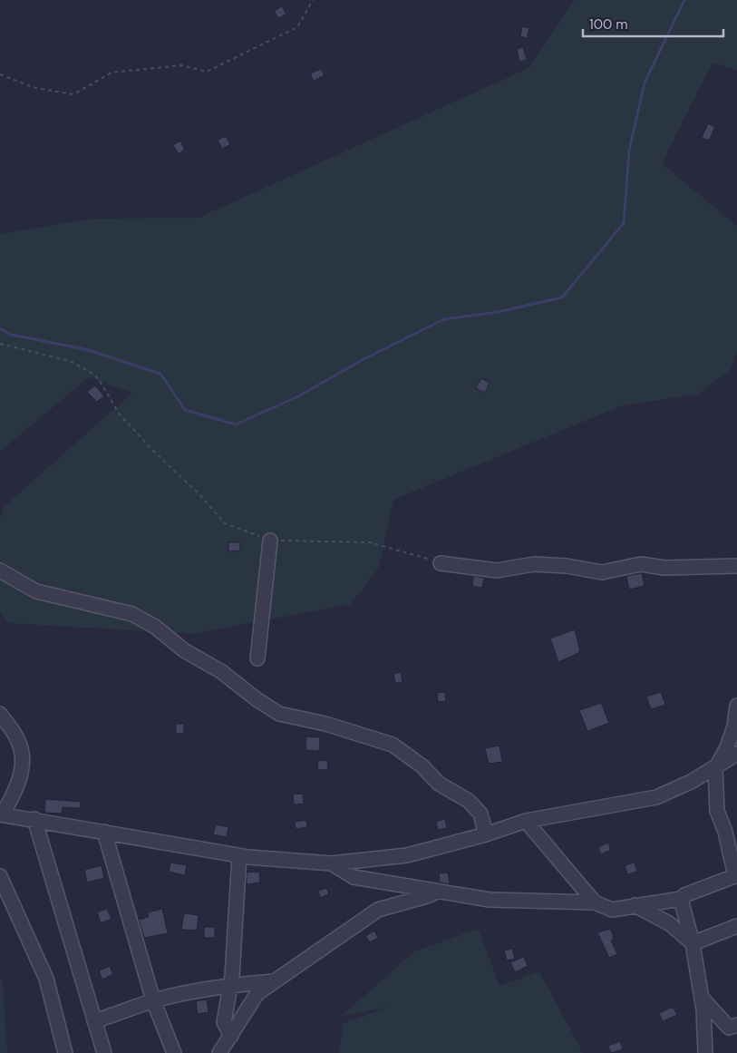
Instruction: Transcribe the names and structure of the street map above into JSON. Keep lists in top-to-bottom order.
{
  "scale_bar": "100 m"
}
